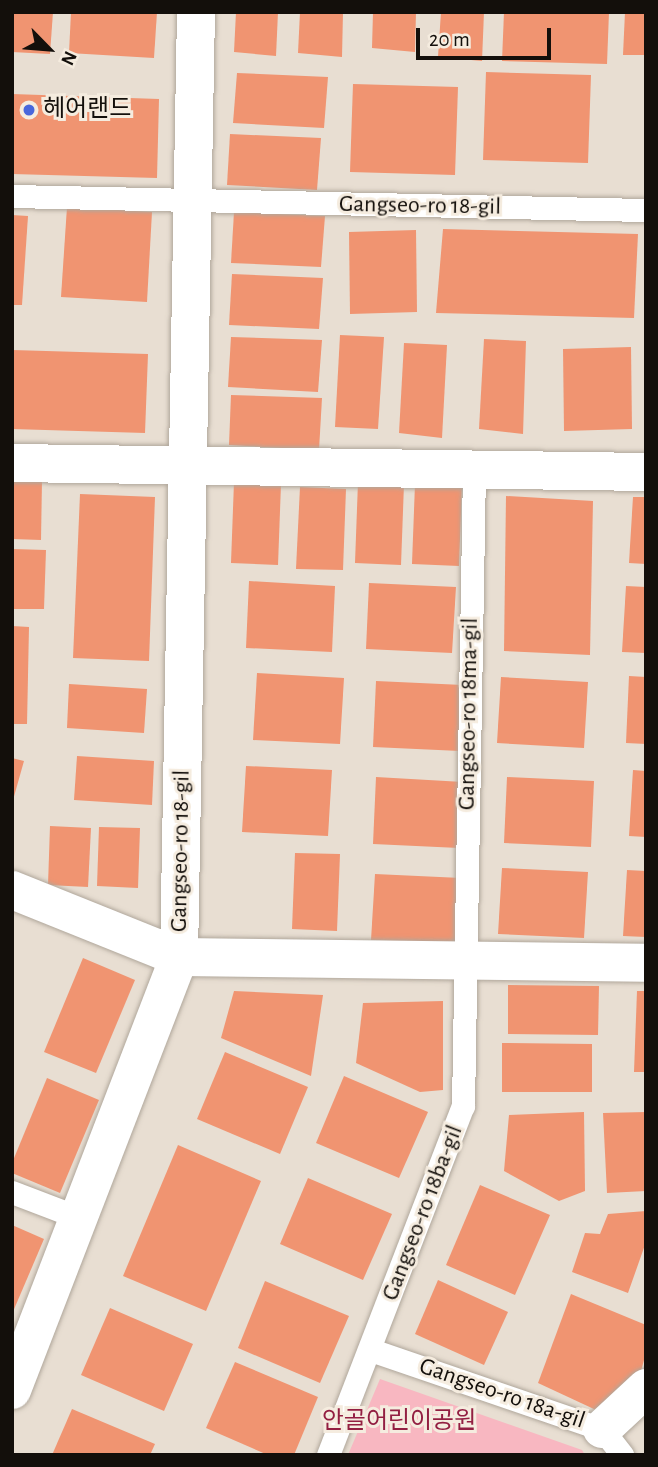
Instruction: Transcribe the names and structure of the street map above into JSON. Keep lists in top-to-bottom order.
{
  "streets": {
    "street": ["Gangseo-ro 18-gil"],
    "lane": ["Gangseo-ro 18ma-gil", "Gangseo-ro 18ba-gil", "Gangseo-ro 18a-gil"]
  },
  "crossings": [
    ["Gangseo-ro 18ma-gil", "Gangseo-ro 18ba-gil"],
    ["Gangseo-ro 18ba-gil", "Gangseo-ro 18a-gil"]
  ],
  "parks": ["안골어린이공원"],
  "places": ["헤어랜드"],
  "scale_bar": "20 m",
  "north": "bottom right"
}
